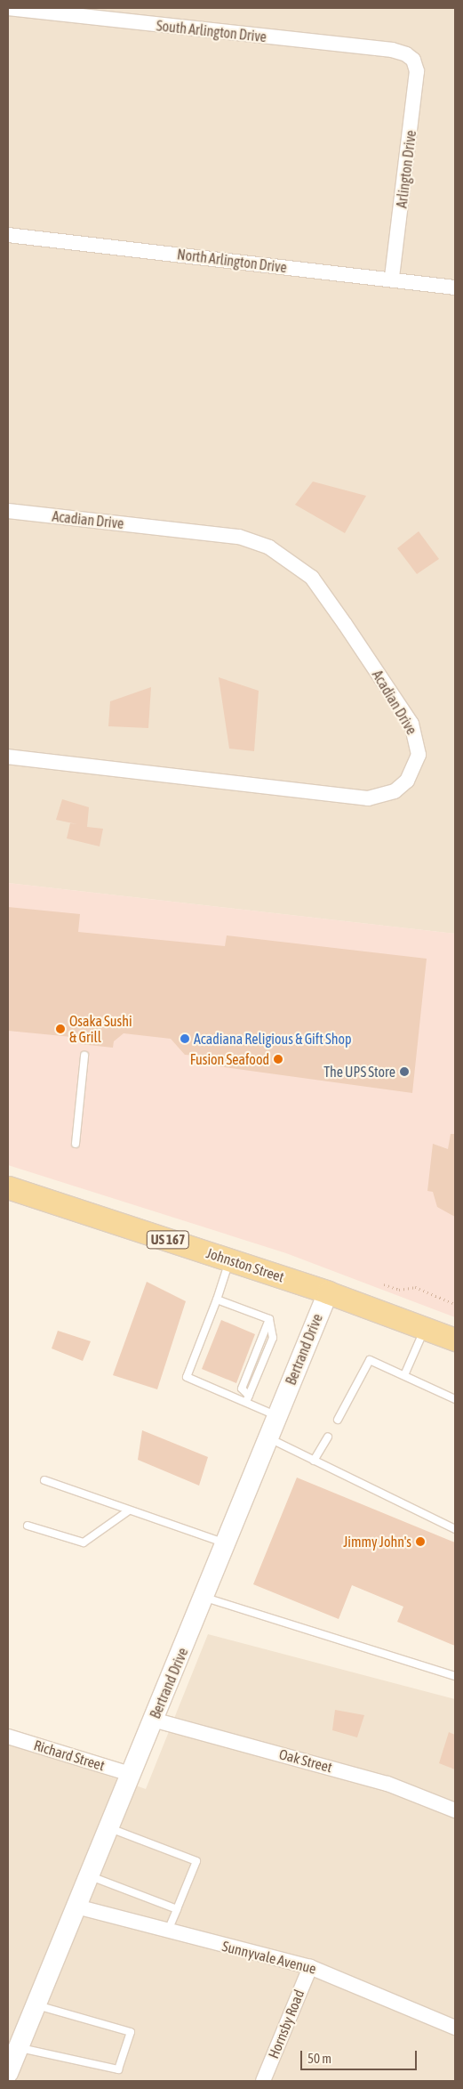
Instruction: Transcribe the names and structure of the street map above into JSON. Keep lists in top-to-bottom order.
{
  "streets": {
    "main road": ["US 167", "Johnston Street", "Bertrand Drive"],
    "street": [
      "South Arlington Drive",
      "Arlington Drive",
      "North Arlington Drive",
      "Acadian Drive",
      "Richard Street",
      "Oak Street",
      "Sunnyvale Avenue",
      "Hornsby Road"
    ]
  },
  "crossings": [
    ["South Arlington Drive", "Arlington Drive"],
    ["Arlington Drive", "North Arlington Drive"],
    ["Johnston Street", "Bertrand Drive"],
    ["Bertrand Drive", "Richard Street"],
    ["Bertrand Drive", "Oak Street"],
    ["Bertrand Drive", "Sunnyvale Avenue"],
    ["Sunnyvale Avenue", "Hornsby Road"]
  ],
  "places": [
    "Osaka Sushi & Grill",
    "Acadiana Religious & Gift Shop",
    "Fusion Seafood",
    "The UPS Store",
    "Jimmy John's"
  ],
  "scale_bar": "50 m"
}
